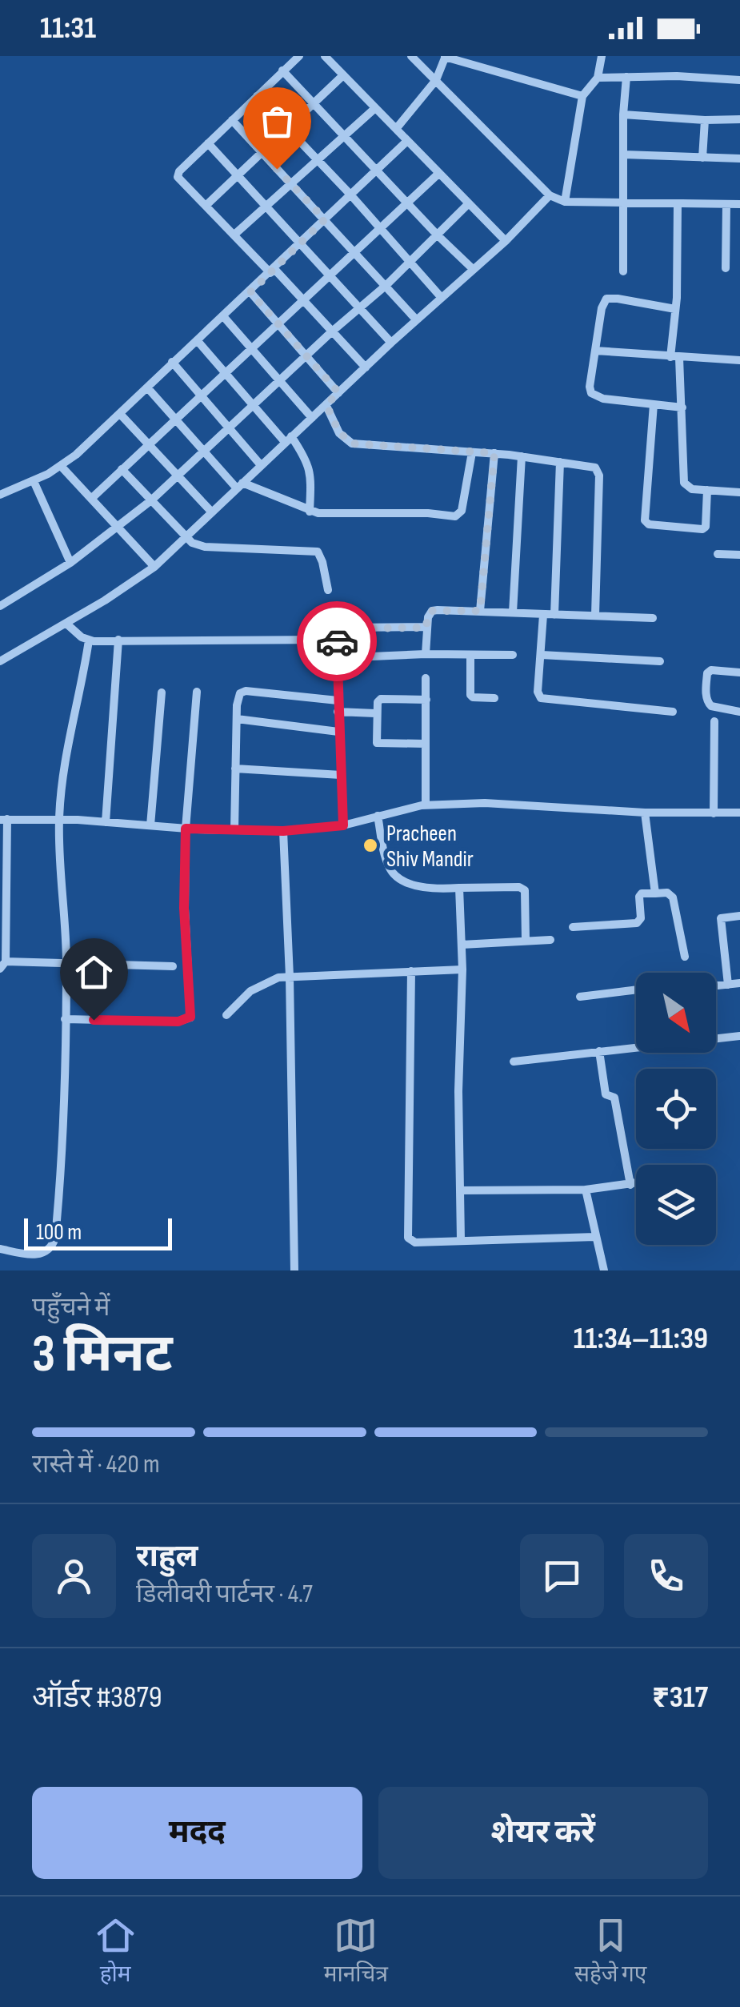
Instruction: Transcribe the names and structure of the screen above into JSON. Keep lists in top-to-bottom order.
{
  "places": ["Pracheen Shiv Mandir"],
  "scale_bar": "100 m",
  "north": "bottom right",
  "page": {
    "status": "11:31",
    "scale": "100 m",
    "heading": ["3 मिनट", "पहुँचने में", "11:34–11:39"],
    "panel": [
      "राहुल",
      "डिलीवरी पार्टनर · 4.7",
      "ऑर्डर #3879",
      "₹317"
    ],
    "bar": "रास्ते में · 420 m",
    "buttons": ["मदद", "शेयर करें"],
    "tabs": ["होम", "मानचित्र", "सहेजे गए"]
  }
}
